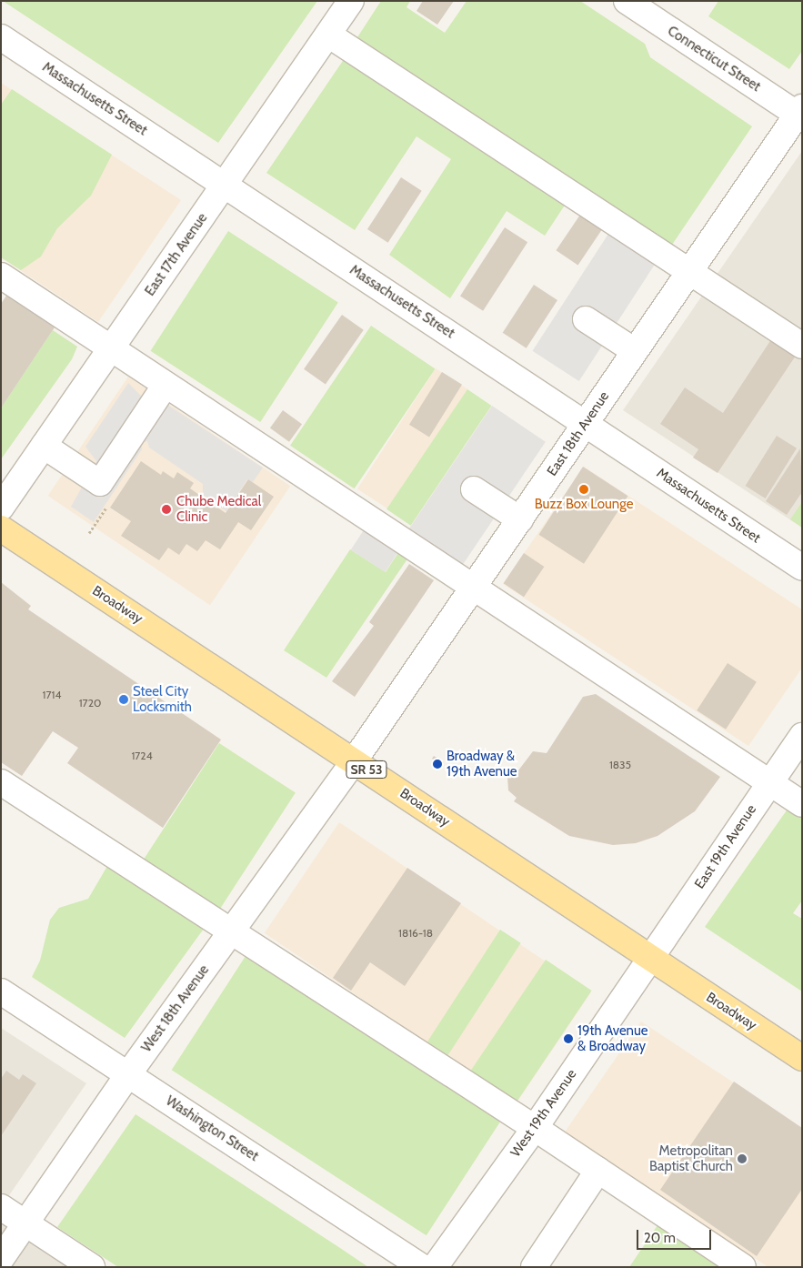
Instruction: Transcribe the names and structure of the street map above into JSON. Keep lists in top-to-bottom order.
{
  "streets": {
    "main road": ["Broadway", "SR 53"],
    "street": [
      "Connecticut Street",
      "Massachusetts Street",
      "East 17th Avenue",
      "East 18th Avenue",
      "East 19th Avenue",
      "West 18th Avenue",
      "West 19th Avenue",
      "Washington Street"
    ]
  },
  "crossings": [
    ["Connecticut Street", "East 18th Avenue"],
    ["Massachusetts Street", "East 17th Avenue"],
    ["Massachusetts Street", "East 18th Avenue"],
    ["East 18th Avenue", "Broadway"],
    ["East 18th Avenue", "West 18th Avenue"],
    ["Broadway", "East 19th Avenue"],
    ["Broadway", "West 18th Avenue"],
    ["Broadway", "West 19th Avenue"],
    ["East 19th Avenue", "West 19th Avenue"],
    ["West 18th Avenue", "Washington Street"]
  ],
  "places": [
    "Buzz Box Lounge",
    "Chube Medical Clinic",
    "Steel City Locksmith",
    "Broadway & 19th Avenue",
    "19th Avenue & Broadway",
    "Metropolitan Baptist Church"
  ],
  "house_numbers": [
    "1714",
    "1720",
    "1724",
    "1835",
    "1816-18"
  ],
  "scale_bar": "20 m"
}
